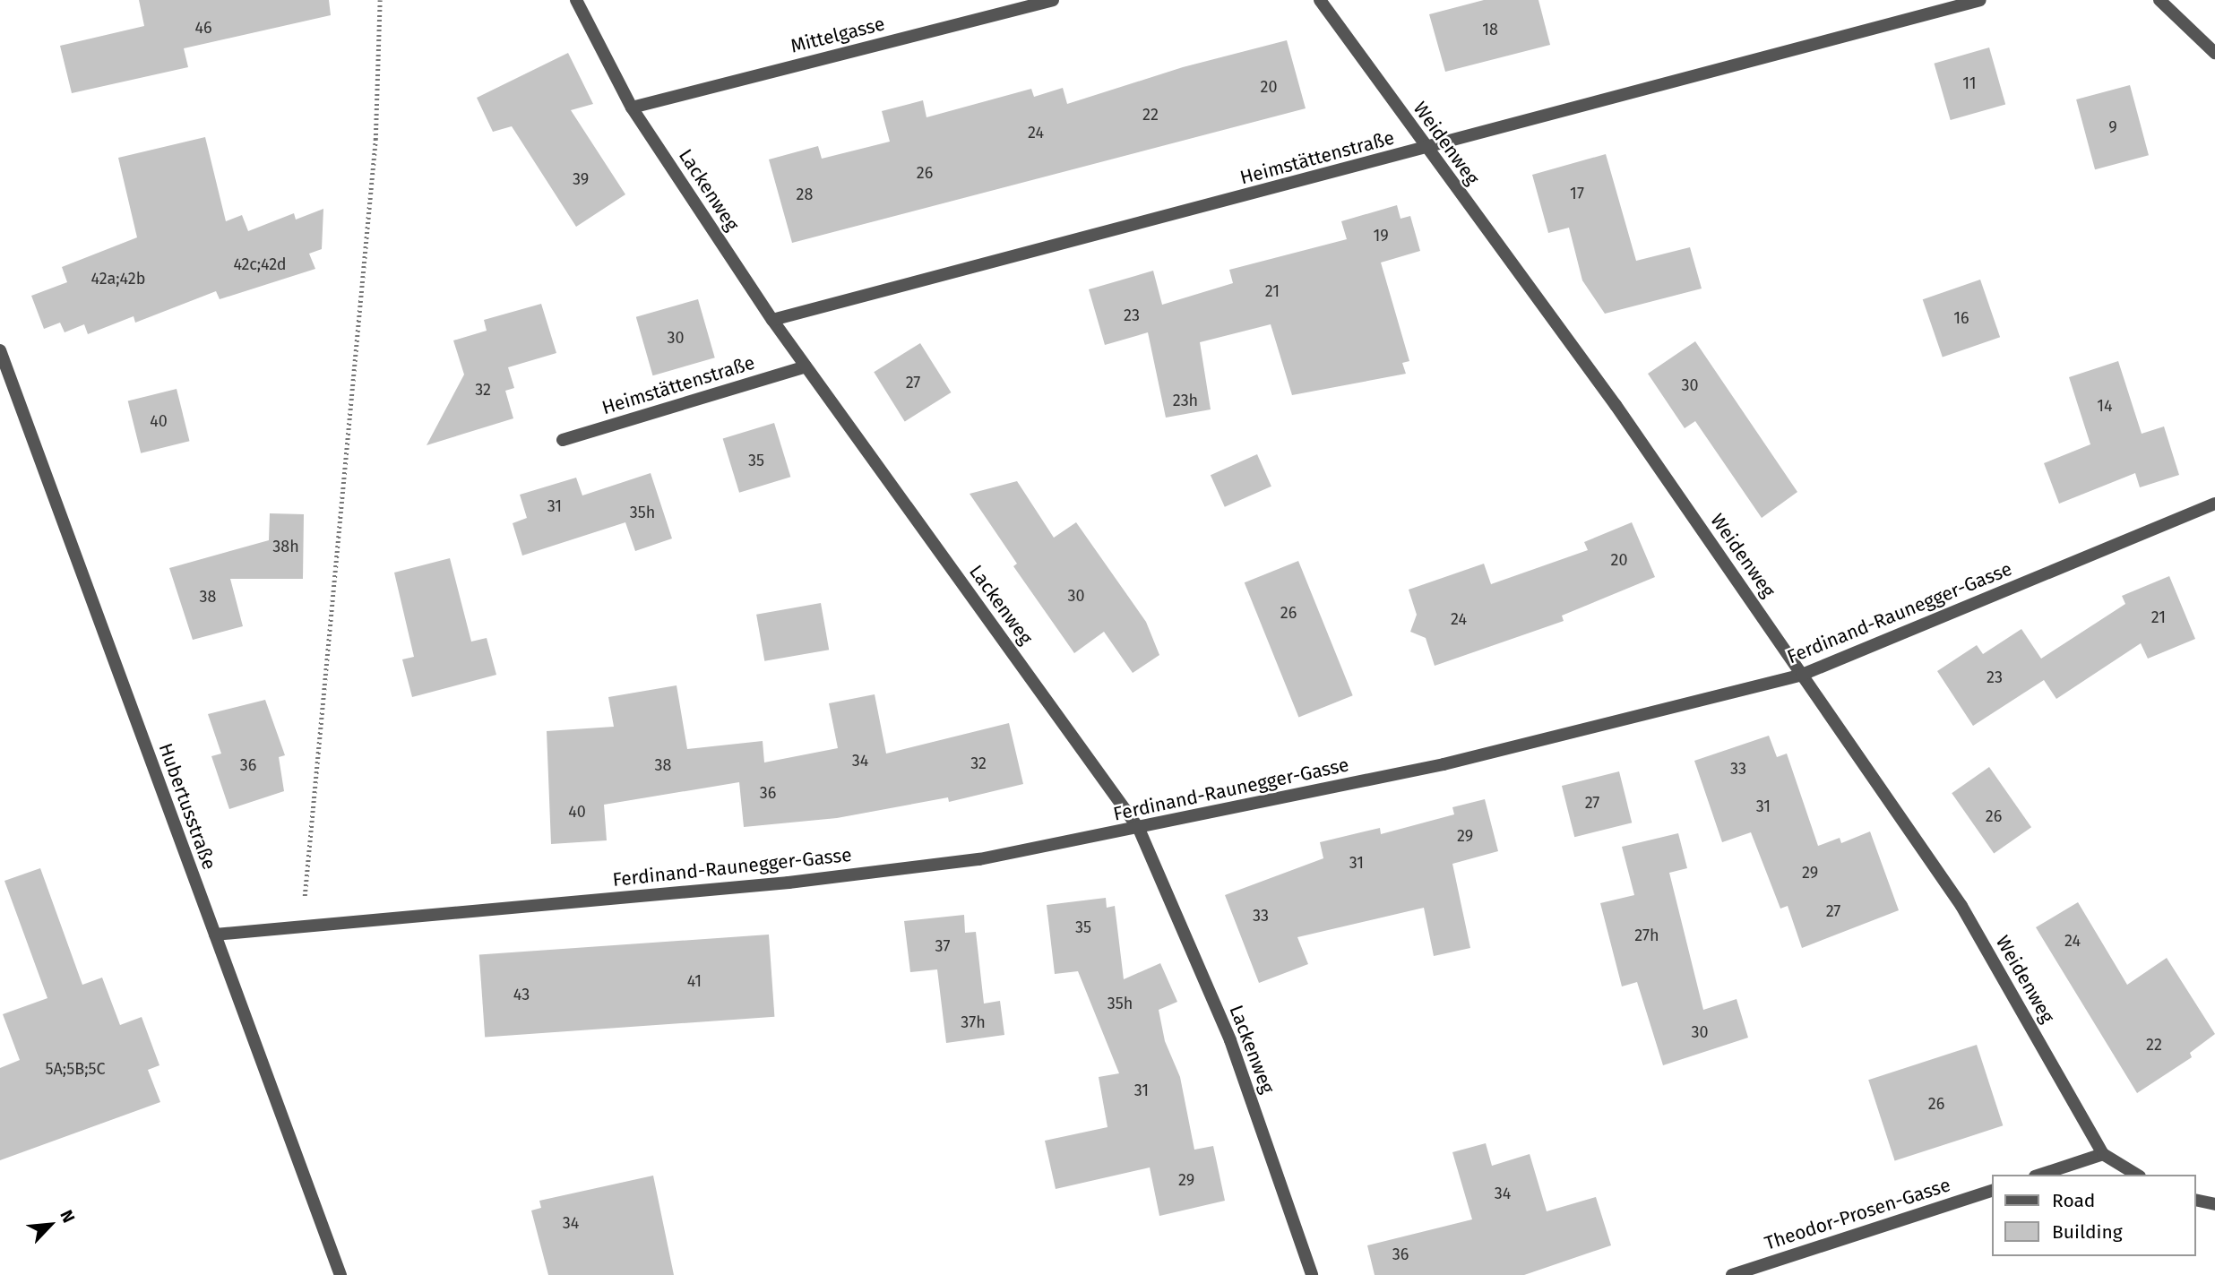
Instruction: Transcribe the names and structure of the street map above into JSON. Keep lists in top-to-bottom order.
{
  "streets": {
    "street": [
      "Mittelgasse",
      "Weidenweg",
      "Heimstättenstraße",
      "Lackenweg",
      "Ferdinand-Raunegger-Gasse",
      "Hubertusstraße",
      "Theodor-Prosen-Gasse"
    ]
  },
  "crossings": [
    ["Mittelgasse", "Lackenweg"],
    ["Weidenweg", "Heimstättenstraße"],
    ["Weidenweg", "Ferdinand-Raunegger-Gasse"],
    ["Heimstättenstraße", "Lackenweg"],
    ["Lackenweg", "Ferdinand-Raunegger-Gasse"],
    ["Ferdinand-Raunegger-Gasse", "Hubertusstraße"]
  ],
  "house_numbers": [
    "46",
    "18",
    "11",
    "20",
    "22",
    "9",
    "24",
    "26",
    "39",
    "17",
    "28",
    "19",
    "42c;42d",
    "42a;42b",
    "21",
    "23",
    "16",
    "30",
    "27",
    "30",
    "32",
    "23h",
    "14",
    "40",
    "35",
    "31",
    "35h",
    "38h",
    "20",
    "30",
    "38",
    "26",
    "21",
    "24",
    "23",
    "34",
    "32",
    "36",
    "38",
    "33",
    "36",
    "27",
    "31",
    "40",
    "26",
    "29",
    "31",
    "29",
    "27",
    "33",
    "35",
    "27h",
    "24",
    "37",
    "41",
    "43",
    "35h",
    "37h",
    "30",
    "22",
    "5A;5B;5C",
    "31",
    "26",
    "29",
    "34",
    "34",
    "36"
  ],
  "legend": ["Road", "Building"],
  "north": "top right"
}
